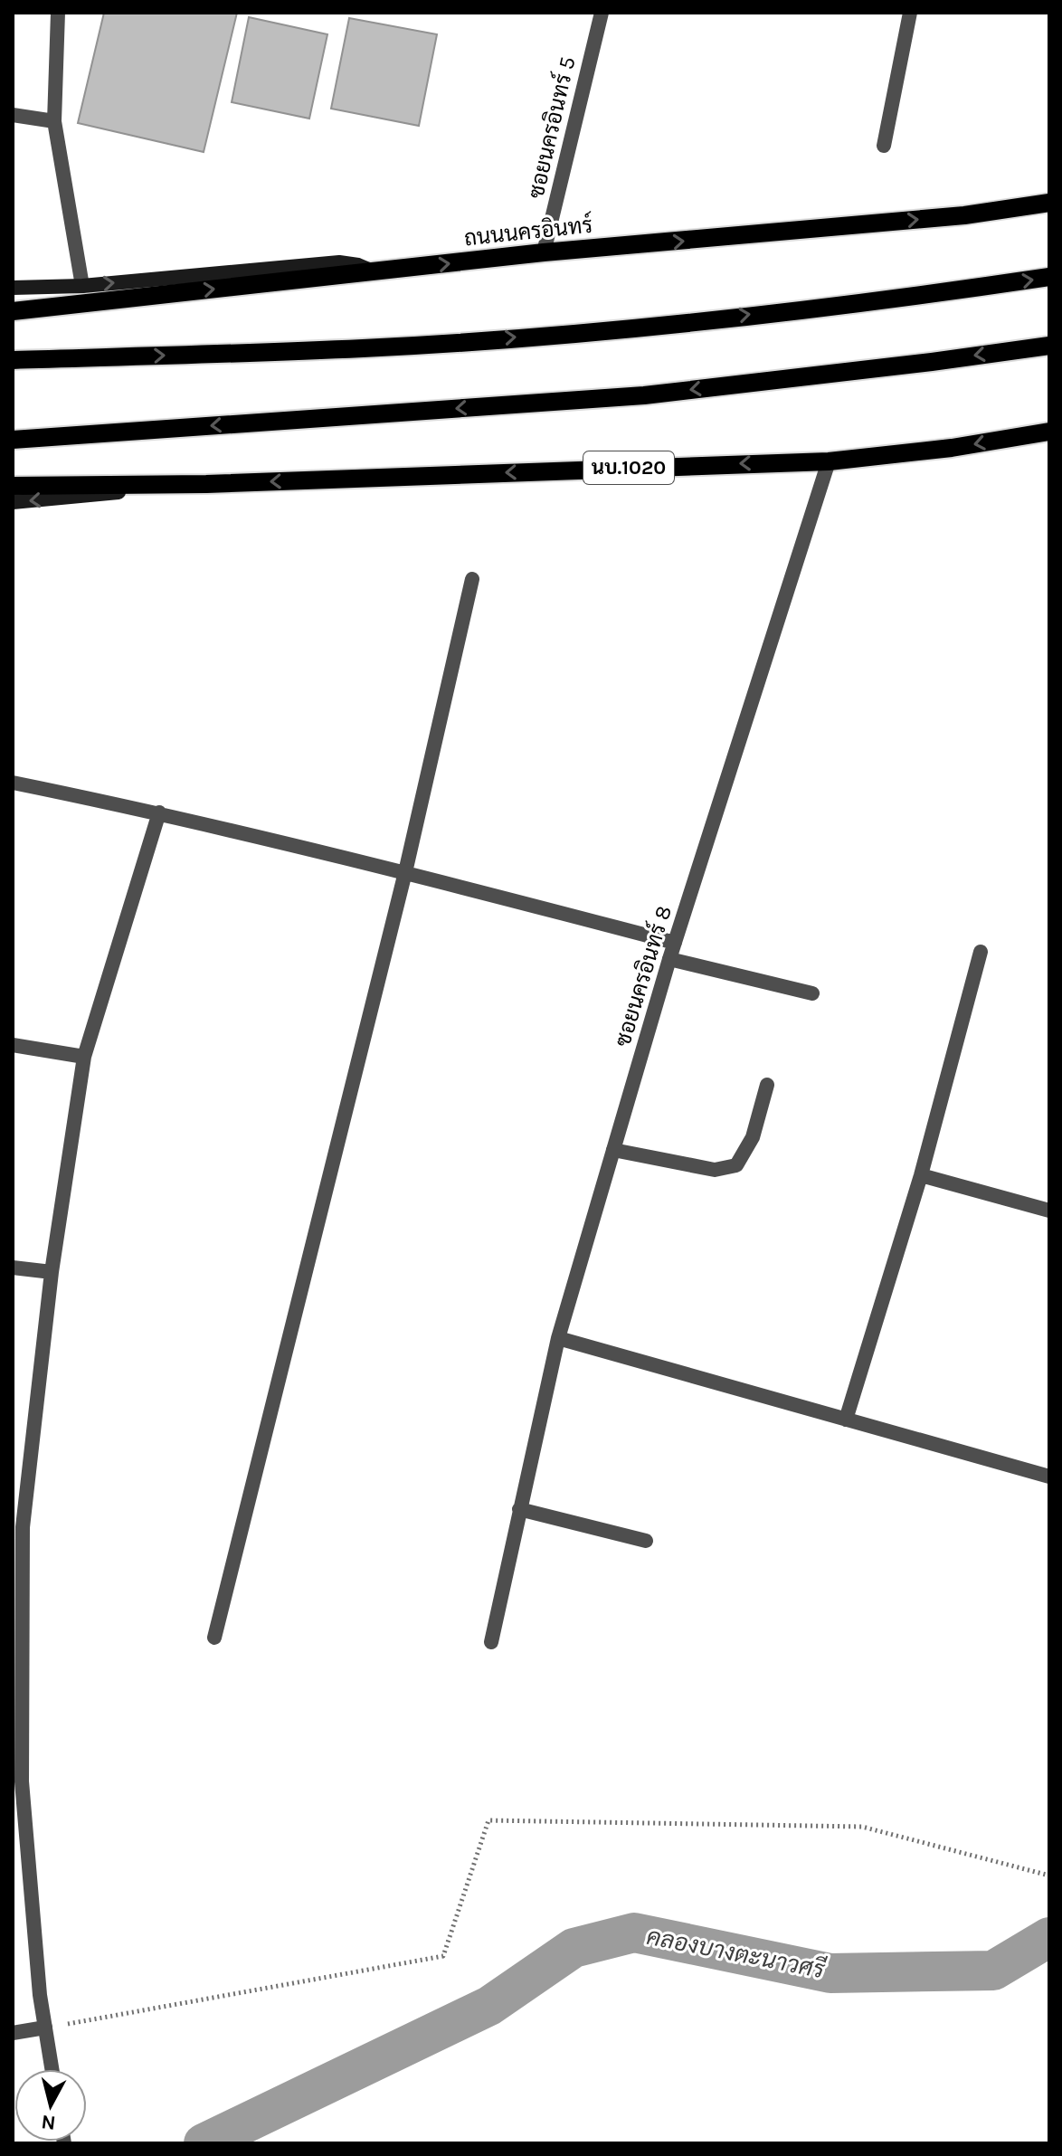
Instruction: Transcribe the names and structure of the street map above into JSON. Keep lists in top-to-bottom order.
{
  "streets": {
    "main road": ["ถนนนครอินทร์", "นบ.1020"],
    "street": ["ซอยนครอินทร์ 5", "ซอยนครอินทร์ 8"]
  },
  "crossings": [
    ["ซอยนครอินทร์ 5", "ถนนนครอินทร์"],
    ["นบ.1020", "ซอยนครอินทร์ 8"]
  ],
  "water": ["คลองบางตะนาวศรี"],
  "north": "bottom"
}
